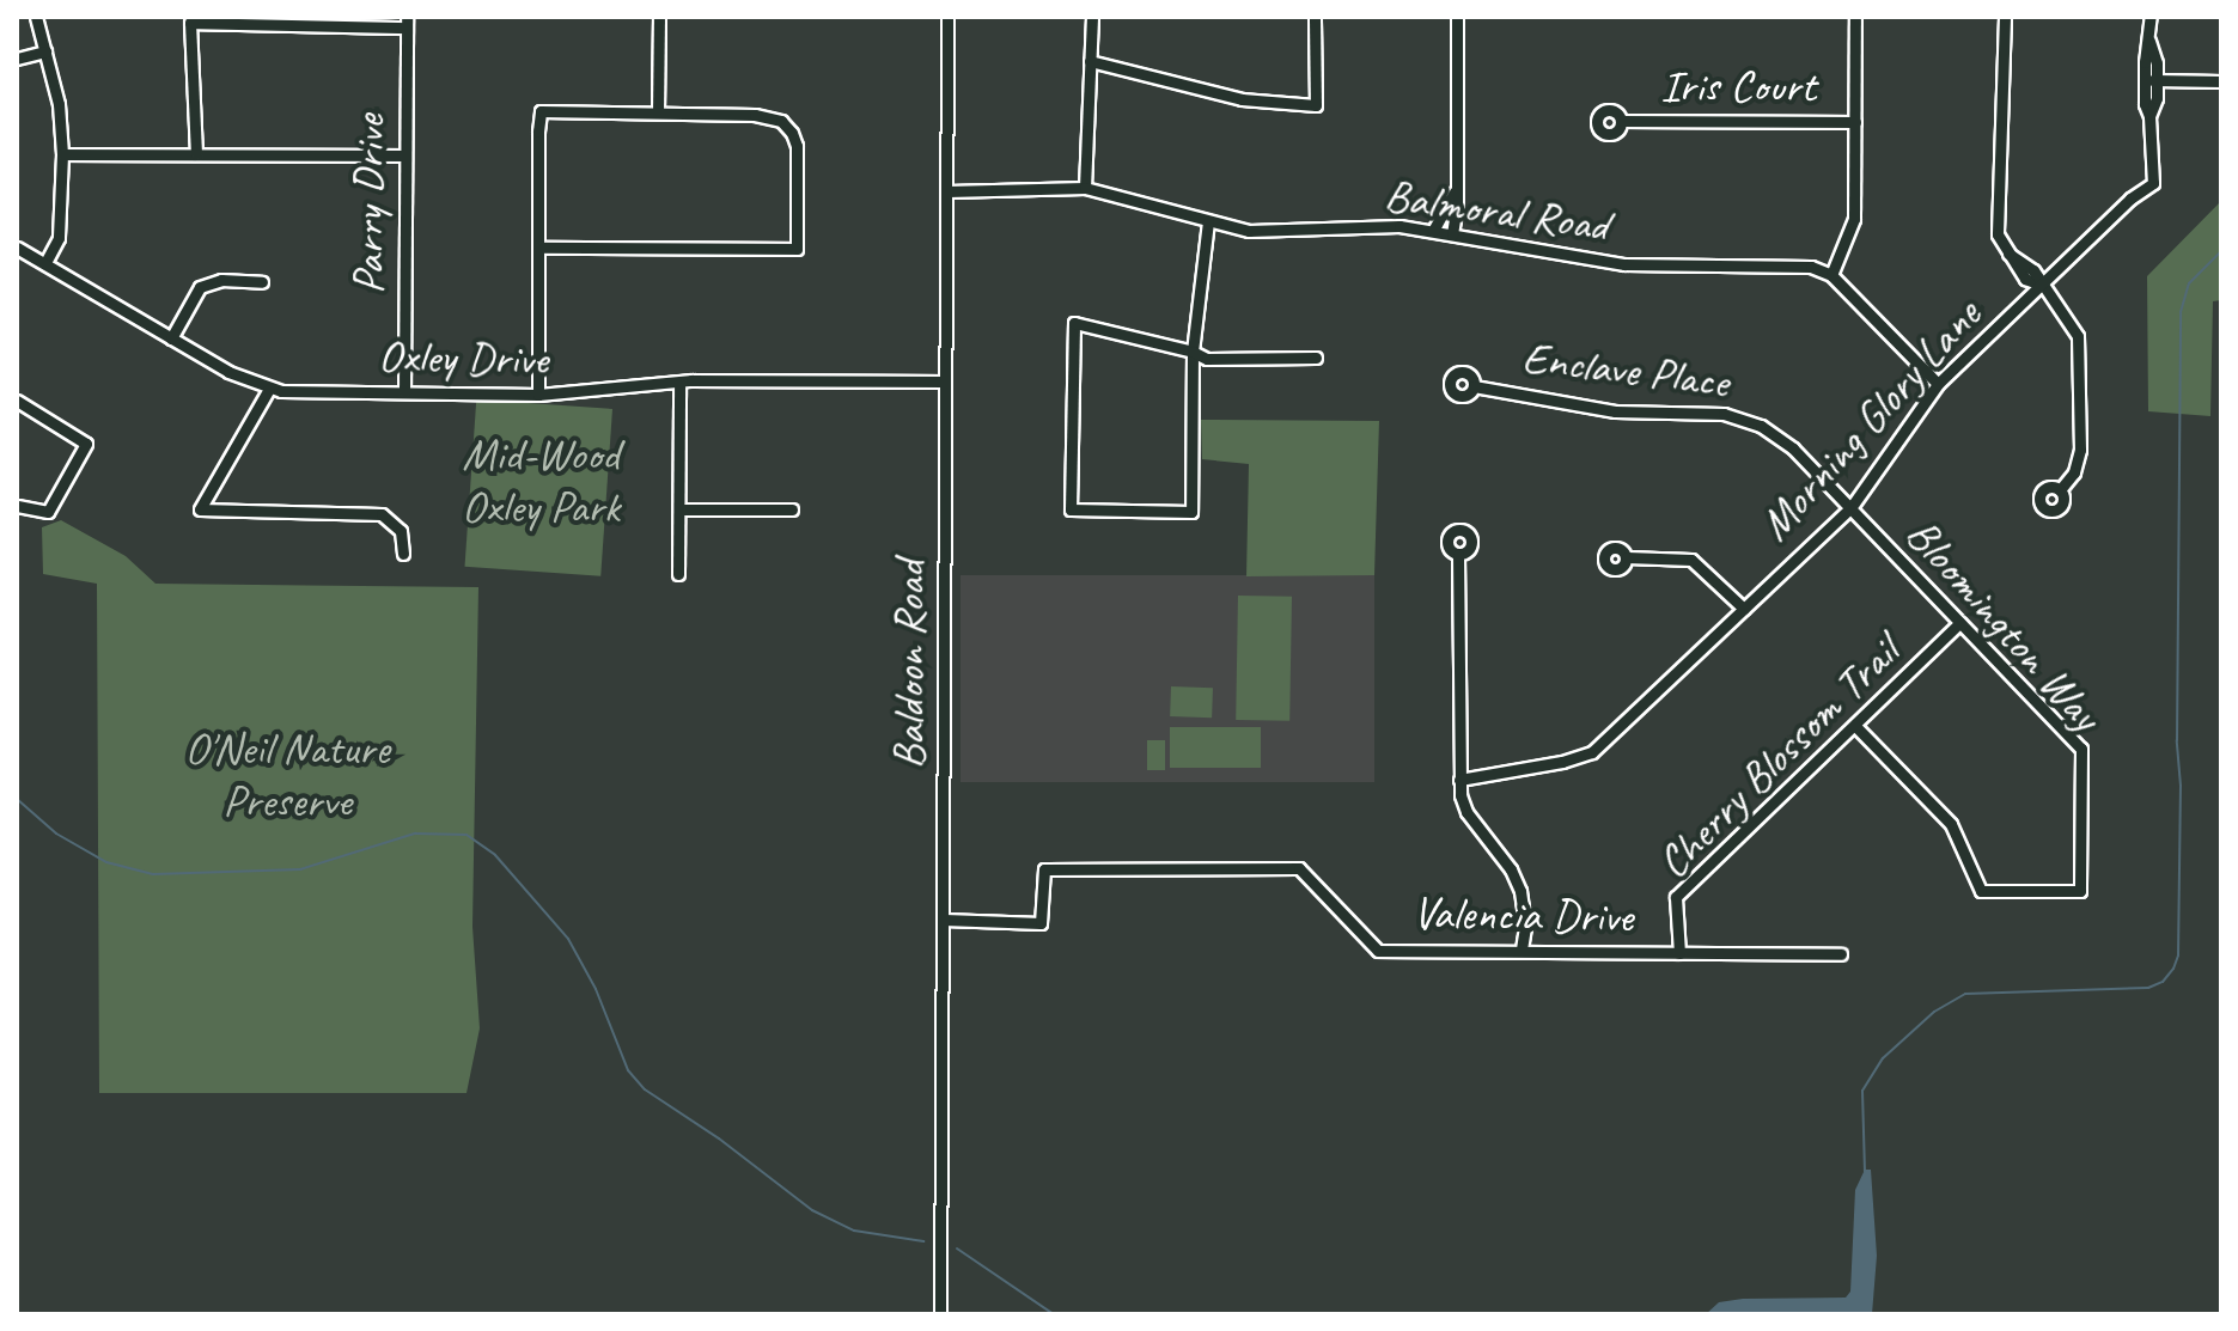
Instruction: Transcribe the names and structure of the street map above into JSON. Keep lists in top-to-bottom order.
{
  "streets": {
    "street": [
      "Iris Court",
      "Parry Drive",
      "Balmoral Road",
      "Oxley Drive",
      "Enclave Place",
      "Morning Glory Lane",
      "Bloomington Way",
      "Baldoon Road",
      "Cherry Blossom Trail",
      "Valencia Drive"
    ]
  },
  "crossings": [
    ["Parry Drive", "Oxley Drive"],
    ["Balmoral Road", "Baldoon Road"],
    ["Oxley Drive", "Baldoon Road"],
    ["Enclave Place", "Morning Glory Lane"],
    ["Enclave Place", "Bloomington Way"],
    ["Morning Glory Lane", "Bloomington Way"],
    ["Bloomington Way", "Cherry Blossom Trail"],
    ["Baldoon Road", "Valencia Drive"],
    ["Cherry Blossom Trail", "Valencia Drive"]
  ],
  "parks": ["Mid-Wood Oxley Park", "O'Neil Nature Preserve"]
}
